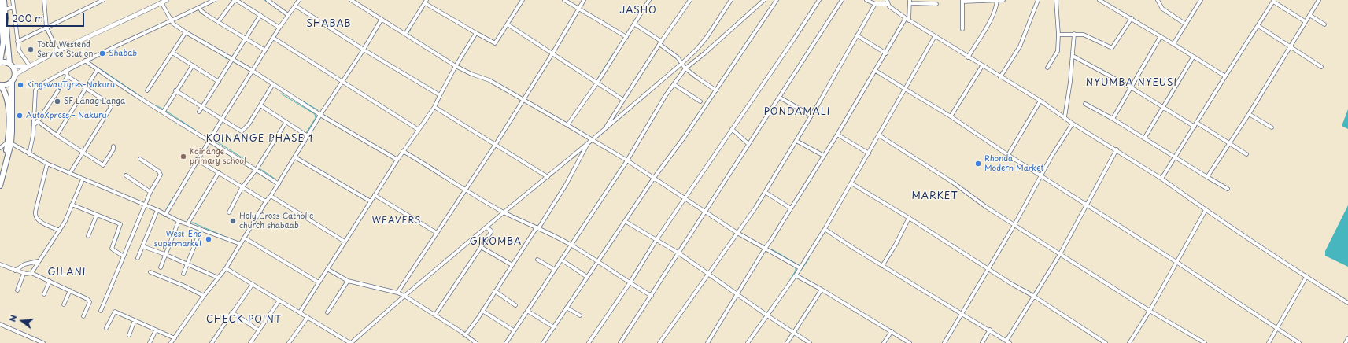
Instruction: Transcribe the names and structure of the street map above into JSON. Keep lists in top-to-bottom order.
{
  "districts": [
    "JASHO",
    "SHABAB",
    "NYUMBA NYEUSI",
    "PONDAMALI",
    "KOINANGE PHASE 1",
    "MARKET",
    "WEAVERS",
    "GIKOMBA",
    "GILANI",
    "CHECK POINT"
  ],
  "places": [
    "Total Westend Service Station",
    "Shabab",
    "KingswayTyres-Nakuru",
    "SF Lanag Langa",
    "AutoXpress - Nakuru",
    "Koinange primary school",
    "Rhonda Modern Market",
    "Holy Cross Catholic church shabaab",
    "West-End supermarket"
  ],
  "scale_bar": "200 m",
  "north": "left"
}
